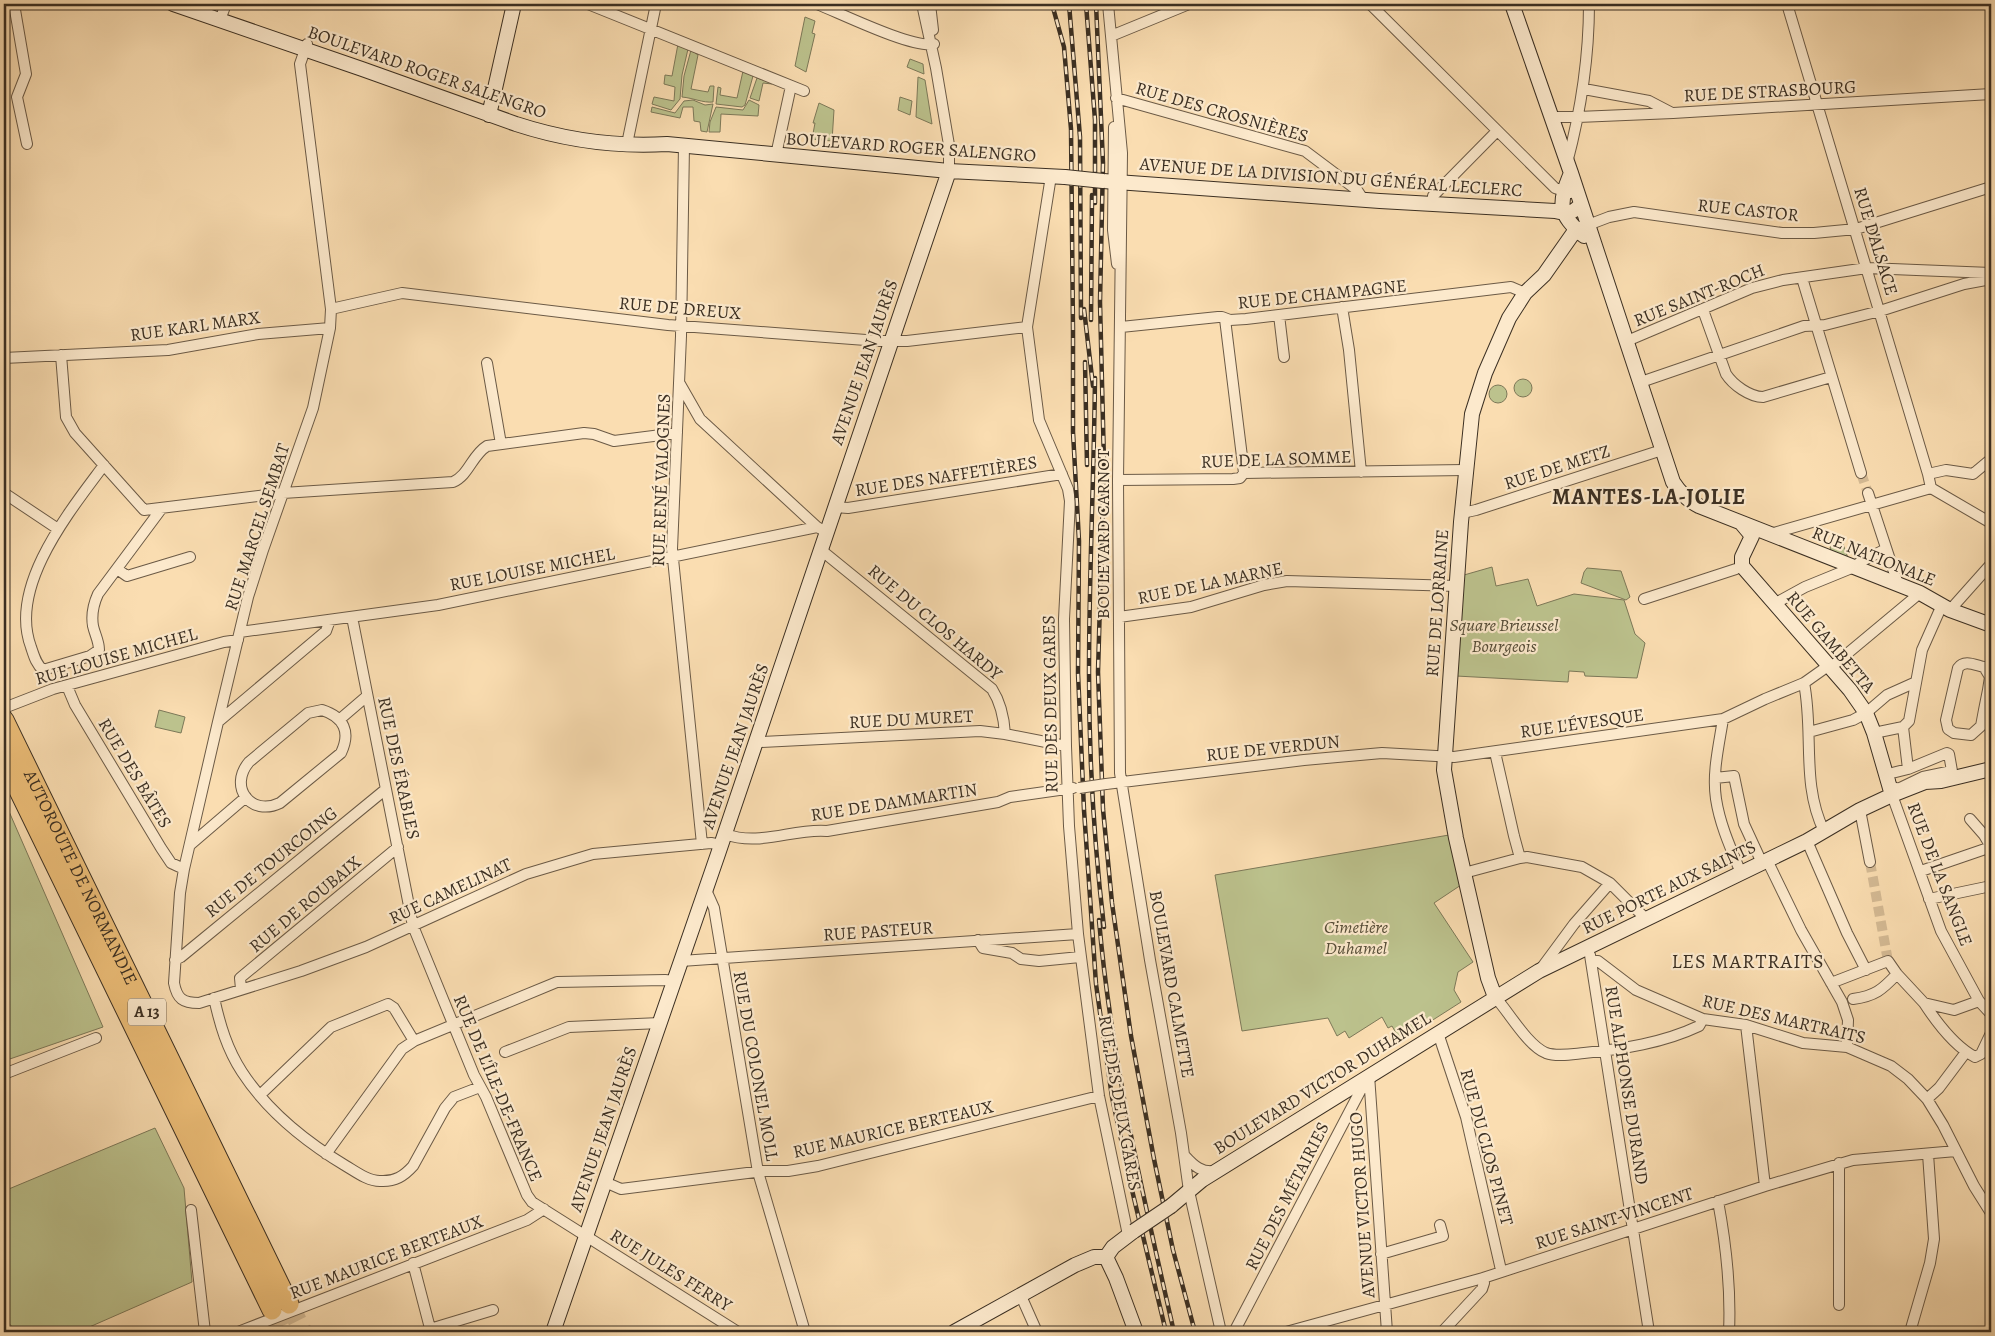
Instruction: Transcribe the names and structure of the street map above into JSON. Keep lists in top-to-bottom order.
{
  "streets": {
    "highway": ["AUTOROUTE DE NORMANDIE", "A 13"],
    "main road": [
      "BOULEVARD ROGER SALENGRO",
      "AVENUE DE LA DIVISION DU GÉNÉRAL LECLERC",
      "AVENUE JEAN JAURÈS",
      "RUE NATIONALE",
      "RUE DE LORRAINE",
      "RUE GAMBETTA",
      "RUE PORTE AUX SAINTS",
      "BOULEVARD VICTOR DUHAMEL"
    ],
    "street": [
      "RUE DE STRASBOURG",
      "RUE DES CROSNIÈRES",
      "RUE CASTOR",
      "RUE D'ALSACE",
      "RUE DE CHAMPAGNE",
      "RUE SAINT-ROCH",
      "RUE DE DREUX",
      "RUE KARL MARX",
      "RUE DE LA SOMME",
      "RUE DE METZ",
      "RUE DES NAFFETIÈRES",
      "RUE RENÉ VALOGNES",
      "RUE MARCEL SEMBAT",
      "BOULEVARD CARNOT",
      "RUE LOUISE MICHEL",
      "RUE DE LA MARNE",
      "RUE DU CLOS HARDY",
      "RUE DES DEUX GARES",
      "RUE DU MURET",
      "RUE L'ÉVESQUE",
      "RUE DE VERDUN",
      "RUE DES ÉRABLES",
      "RUE DES BÂTES",
      "RUE DE DAMMARTIN",
      "RUE DE TOURCOING",
      "RUE DE LA SANGLE",
      "RUE CAMELINAT",
      "RUE DE ROUBAIX",
      "RUE PASTEUR",
      "BOULEVARD CALMETTE",
      "RUE DES MARTRAITS",
      "RUE DU COLONEL MOLL",
      "RUE ALPHONSE DURAND",
      "RUE DE L'ÎLE-DE-FRANCE",
      "RUE MAURICE BERTEAUX",
      "RUE DU CLOS PINET",
      "RUE DES MÉTAIRIES",
      "AVENUE VICTOR HUGO",
      "RUE SAINT-VINCENT",
      "RUE JULES FERRY"
    ]
  },
  "crossings": [
    ["BOULEVARD ROGER SALENGRO", "AVENUE DE LA DIVISION DU GÉNÉRAL LECLERC"],
    ["BOULEVARD ROGER SALENGRO", "AVENUE JEAN JAURÈS"],
    ["BOULEVARD ROGER SALENGRO", "RUE RENÉ VALOGNES"],
    ["BOULEVARD ROGER SALENGRO", "RUE MARCEL SEMBAT"],
    ["BOULEVARD ROGER SALENGRO", "BOULEVARD CARNOT"],
    ["BOULEVARD ROGER SALENGRO", "RUE DES DEUX GARES"],
    ["RUE DE STRASBOURG", "RUE D'ALSACE"],
    ["RUE DES CROSNIÈRES", "AVENUE DE LA DIVISION DU GÉNÉRAL LECLERC"],
    ["RUE DES CROSNIÈRES", "BOULEVARD CARNOT"],
    ["AVENUE DE LA DIVISION DU GÉNÉRAL LECLERC", "RUE CASTOR"],
    ["AVENUE DE LA DIVISION DU GÉNÉRAL LECLERC", "BOULEVARD CARNOT"],
    ["AVENUE DE LA DIVISION DU GÉNÉRAL LECLERC", "RUE DE LORRAINE"],
    ["RUE CASTOR", "RUE D'ALSACE"],
    ["RUE CASTOR", "RUE DE LORRAINE"],
    ["RUE D'ALSACE", "RUE SAINT-ROCH"],
    ["RUE DE CHAMPAGNE", "BOULEVARD CARNOT"],
    ["RUE DE CHAMPAGNE", "RUE DE LORRAINE"],
    ["RUE DE DREUX", "AVENUE JEAN JAURÈS"],
    ["RUE DE DREUX", "RUE RENÉ VALOGNES"],
    ["RUE DE DREUX", "RUE MARCEL SEMBAT"],
    ["RUE DE DREUX", "RUE DES DEUX GARES"],
    ["RUE KARL MARX", "RUE MARCEL SEMBAT"],
    ["AVENUE JEAN JAURÈS", "RUE DES NAFFETIÈRES"],
    ["AVENUE JEAN JAURÈS", "RUE LOUISE MICHEL"],
    ["AVENUE JEAN JAURÈS", "RUE DU CLOS HARDY"],
    ["AVENUE JEAN JAURÈS", "RUE DU MURET"],
    ["AVENUE JEAN JAURÈS", "RUE DE DAMMARTIN"],
    ["AVENUE JEAN JAURÈS", "RUE CAMELINAT"],
    ["AVENUE JEAN JAURÈS", "RUE PASTEUR"],
    ["AVENUE JEAN JAURÈS", "RUE DU COLONEL MOLL"],
    ["AVENUE JEAN JAURÈS", "RUE DE L'ÎLE-DE-FRANCE"],
    ["AVENUE JEAN JAURÈS", "RUE MAURICE BERTEAUX"],
    ["AVENUE JEAN JAURÈS", "RUE JULES FERRY"],
    ["RUE DE LA SOMME", "BOULEVARD CARNOT"],
    ["RUE DE LA SOMME", "RUE DE LORRAINE"],
    ["RUE DE METZ", "RUE DE LORRAINE"],
    ["RUE DES NAFFETIÈRES", "RUE DES DEUX GARES"],
    ["RUE RENÉ VALOGNES", "RUE LOUISE MICHEL"],
    ["RUE RENÉ VALOGNES", "RUE CAMELINAT"],
    ["RUE MARCEL SEMBAT", "RUE LOUISE MICHEL"],
    ["RUE MARCEL SEMBAT", "RUE DES BÂTES"],
    ["RUE MARCEL SEMBAT", "RUE DE TOURCOING"],
    ["RUE MARCEL SEMBAT", "RUE CAMELINAT"],
    ["BOULEVARD CARNOT", "RUE DE LA MARNE"],
    ["BOULEVARD CARNOT", "RUE DE VERDUN"],
    ["BOULEVARD CARNOT", "BOULEVARD CALMETTE"],
    ["RUE NATIONALE", "RUE GAMBETTA"],
    ["RUE NATIONALE", "RUE L'ÉVESQUE"],
    ["RUE LOUISE MICHEL", "RUE DES ÉRABLES"],
    ["RUE LOUISE MICHEL", "RUE DES BÂTES"],
    ["RUE LOUISE MICHEL", "AUTOROUTE DE NORMANDIE"],
    ["RUE DE LA MARNE", "RUE DE LORRAINE"],
    ["RUE DE LORRAINE", "RUE L'ÉVESQUE"],
    ["RUE DE LORRAINE", "RUE DE VERDUN"],
    ["RUE DE LORRAINE", "RUE PORTE AUX SAINTS"],
    ["RUE DE LORRAINE", "BOULEVARD VICTOR DUHAMEL"],
    ["RUE DU CLOS HARDY", "RUE DU MURET"],
    ["RUE GAMBETTA", "RUE L'ÉVESQUE"],
    ["RUE GAMBETTA", "RUE DE LA SANGLE"],
    ["RUE GAMBETTA", "RUE PORTE AUX SAINTS"],
    ["RUE DES DEUX GARES", "RUE DU MURET"],
    ["RUE DES DEUX GARES", "RUE DE DAMMARTIN"],
    ["RUE DES DEUX GARES", "RUE PASTEUR"],
    ["RUE DES DEUX GARES", "BOULEVARD VICTOR DUHAMEL"],
    ["RUE DES DEUX GARES", "RUE MAURICE BERTEAUX"],
    ["RUE L'ÉVESQUE", "RUE DE VERDUN"],
    ["RUE DE VERDUN", "RUE DE DAMMARTIN"],
    ["RUE DE VERDUN", "BOULEVARD CALMETTE"],
    ["RUE DES ÉRABLES", "RUE DE TOURCOING"],
    ["RUE DES ÉRABLES", "RUE CAMELINAT"],
    ["RUE DES ÉRABLES", "RUE DE ROUBAIX"],
    ["RUE DES ÉRABLES", "RUE DE L'ÎLE-DE-FRANCE"],
    ["RUE DE DAMMARTIN", "RUE CAMELINAT"],
    ["RUE DE LA SANGLE", "RUE PORTE AUX SAINTS"],
    ["RUE PORTE AUX SAINTS", "RUE DES MARTRAITS"],
    ["RUE PORTE AUX SAINTS", "BOULEVARD VICTOR DUHAMEL"],
    ["RUE PORTE AUX SAINTS", "RUE ALPHONSE DURAND"],
    ["RUE CAMELINAT", "RUE DE ROUBAIX"],
    ["RUE CAMELINAT", "RUE DE L'ÎLE-DE-FRANCE"],
    ["RUE PASTEUR", "RUE DU COLONEL MOLL"],
    ["BOULEVARD CALMETTE", "BOULEVARD VICTOR DUHAMEL"],
    ["RUE DES MARTRAITS", "RUE ALPHONSE DURAND"],
    ["RUE DES MARTRAITS", "RUE SAINT-VINCENT"],
    ["RUE DU COLONEL MOLL", "RUE MAURICE BERTEAUX"],
    ["BOULEVARD VICTOR DUHAMEL", "RUE DU CLOS PINET"],
    ["BOULEVARD VICTOR DUHAMEL", "RUE DES MÉTAIRIES"],
    ["BOULEVARD VICTOR DUHAMEL", "AVENUE VICTOR HUGO"],
    ["RUE ALPHONSE DURAND", "RUE SAINT-VINCENT"],
    ["RUE DE L'ÎLE-DE-FRANCE", "RUE MAURICE BERTEAUX"],
    ["RUE DE L'ÎLE-DE-FRANCE", "RUE JULES FERRY"],
    ["RUE DU CLOS PINET", "RUE SAINT-VINCENT"],
    ["RUE DES MÉTAIRIES", "AVENUE VICTOR HUGO"],
    ["AVENUE VICTOR HUGO", "RUE SAINT-VINCENT"]
  ],
  "districts": ["MANTES-LA-JOLIE", "LES MARTRAITS"],
  "parks": ["Square Brieussel Bourgeois", "Cimetière Duhamel"]
}
